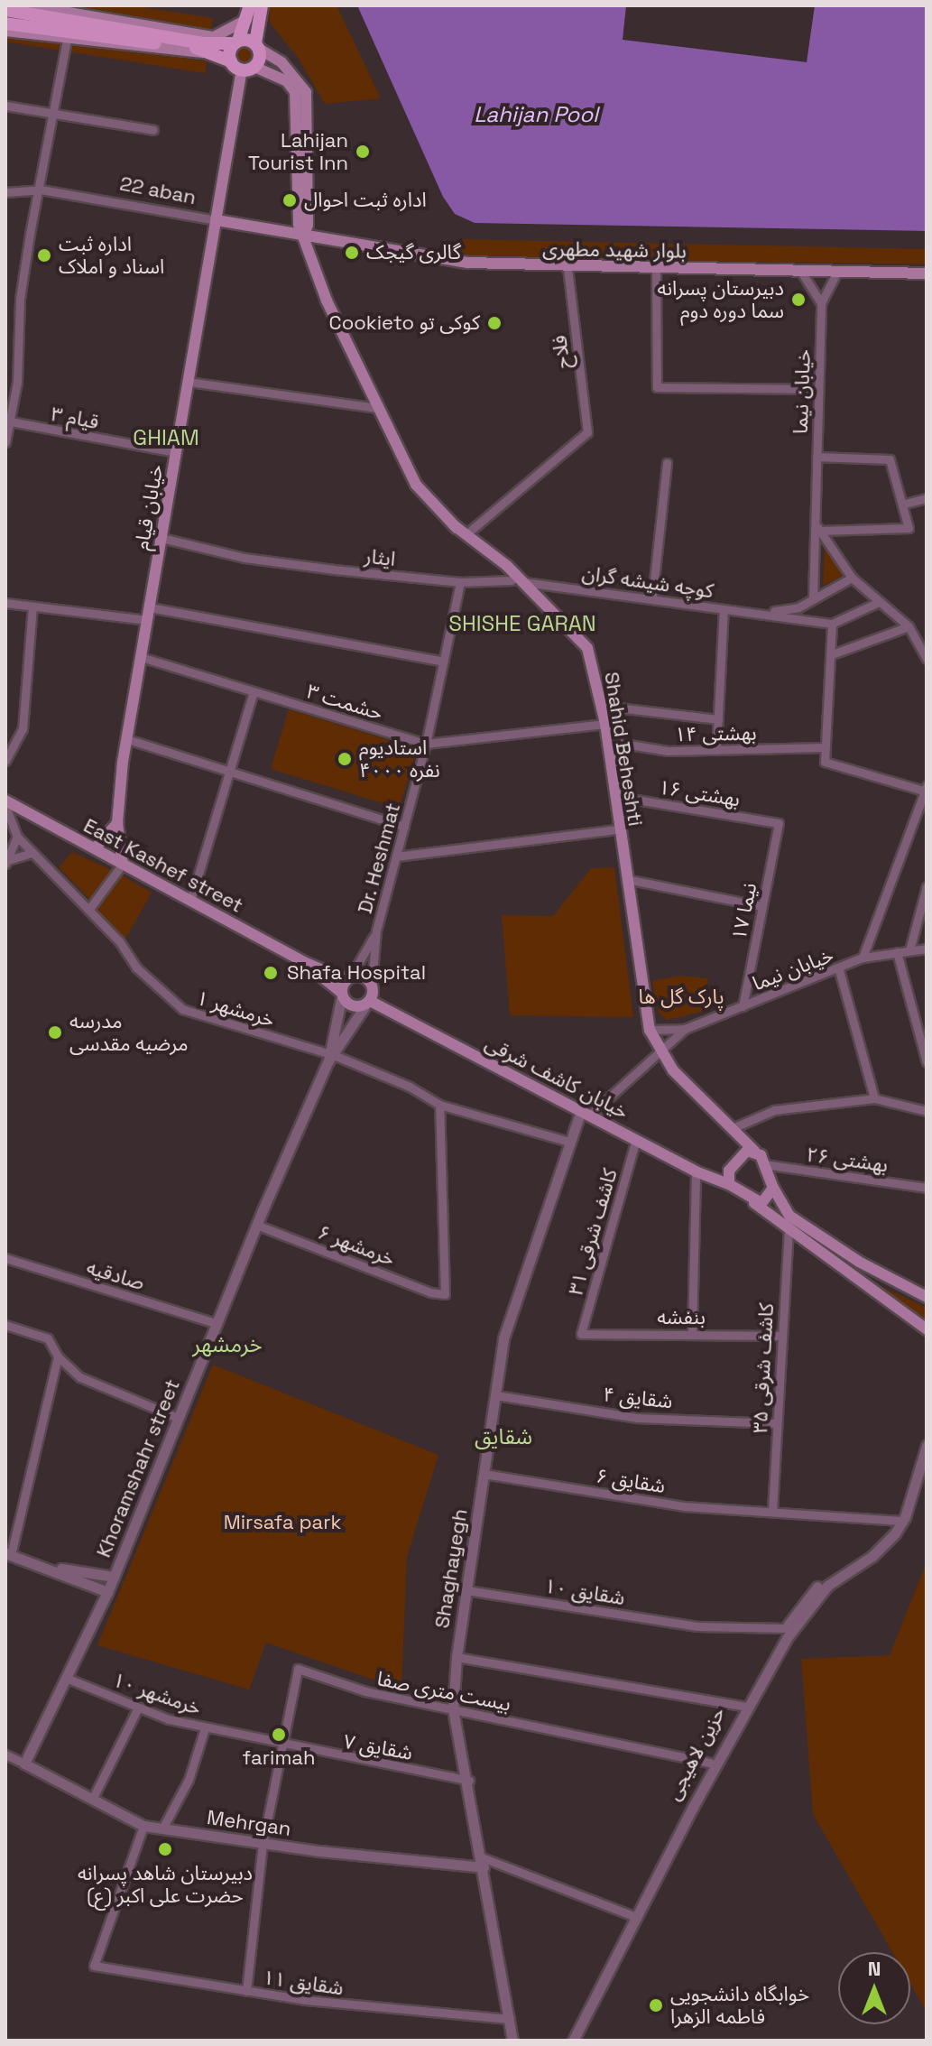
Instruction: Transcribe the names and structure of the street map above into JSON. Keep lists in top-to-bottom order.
{
  "streets": {
    "main road": [
      "22 aban",
      "بلوار شهید مطهری",
      "خیابان قیام",
      "Shahid Beheshti",
      "East Kashef street",
      "خیابان کاشف شرقی"
    ],
    "street": [
      "فلاح",
      "خیابان نیما",
      "قیام ۳",
      "ایثار",
      "کوچه شیشه گران",
      "حشمت ۳",
      "بهشتی ۱۴",
      "بهشتی ۱۶",
      "Dr. Heshmat",
      "نیما ۱۷",
      "خرمشهر ۱",
      "بهشتی ۲۶",
      "کاشف شرقی ۳۱",
      "خرمشهر ۶",
      "صادقیه",
      "بنفشه",
      "کاشف شرقی ۳۵",
      "شقایق ۴",
      "Khoramshahr street",
      "شقایق ۶",
      "Shaghayegh",
      "شقایق ۱۰",
      "بیست متری صفا",
      "خرمشهر ۱۰",
      "شقایق ۷",
      "حزین لاهیجی",
      "Mehrgan",
      "شقایق ۱۱"
    ]
  },
  "crossings": [
    ["22 aban", "بلوار شهید مطهری"],
    ["22 aban", "خیابان قیام"],
    ["22 aban", "Shahid Beheshti"],
    ["بلوار شهید مطهری", "فلاح"],
    ["بلوار شهید مطهری", "خیابان نیما"],
    ["بلوار شهید مطهری", "Shahid Beheshti"],
    ["خیابان نیما", "Shahid Beheshti"],
    ["خیابان نیما", "نیما ۱۷"],
    ["خیابان نیما", "خیابان کاشف شرقی"],
    ["خیابان نیما", "Shaghayegh"],
    ["قیام ۳", "خیابان قیام"],
    ["خیابان قیام", "ایثار"],
    ["خیابان قیام", "حشمت ۳"],
    ["خیابان قیام", "East Kashef street"],
    ["ایثار", "Shahid Beheshti"],
    ["ایثار", "Dr. Heshmat"],
    ["حشمت ۳", "Dr. Heshmat"],
    ["بهشتی ۱۴", "Shahid Beheshti"],
    ["Shahid Beheshti", "بهشتی ۱۶"],
    ["Shahid Beheshti", "خیابان کاشف شرقی"],
    ["Shahid Beheshti", "بهشتی ۲۶"],
    ["بهشتی ۱۶", "نیما ۱۷"],
    ["خرمشهر ۱", "خرمشهر ۶"],
    ["خرمشهر ۱", "Khoramshahr street"],
    ["خرمشهر ۱", "Shaghayegh"],
    ["خیابان کاشف شرقی", "بهشتی ۲۶"],
    ["خیابان کاشف شرقی", "کاشف شرقی ۳۱"],
    ["خیابان کاشف شرقی", "Shaghayegh"],
    ["کاشف شرقی ۳۱", "بنفشه"],
    ["خرمشهر ۶", "Khoramshahr street"],
    ["صادقیه", "Khoramshahr street"],
    ["بنفشه", "کاشف شرقی ۳۵"],
    ["کاشف شرقی ۳۵", "شقایق ۴"],
    ["کاشف شرقی ۳۵", "شقایق ۶"],
    ["شقایق ۴", "Shaghayegh"],
    ["Khoramshahr street", "خرمشهر ۱۰"],
    ["Khoramshahr street", "Mehrgan"],
    ["شقایق ۶", "Shaghayegh"],
    ["شقایق ۶", "حزین لاهیجی"],
    ["Shaghayegh", "شقایق ۱۰"],
    ["Shaghayegh", "بیست متری صفا"],
    ["Shaghayegh", "شقایق ۷"],
    ["Shaghayegh", "Mehrgan"],
    ["Shaghayegh", "شقایق ۱۱"],
    ["شقایق ۱۰", "حزین لاهیجی"],
    ["بیست متری صفا", "خرمشهر ۱۰"],
    ["بیست متری صفا", "شقایق ۷"],
    ["بیست متری صفا", "حزین لاهیجی"],
    ["خرمشهر ۱۰", "شقایق ۷"],
    ["Mehrgan", "شقایق ۱۱"]
  ],
  "districts": [
    "GHIAM",
    "SHISHE GARAN",
    "خرمشهر",
    "شقایق"
  ],
  "water": ["Lahijan Pool"],
  "parks": ["پارک گل ها", "Mirsafa park"],
  "places": [
    "Lahijan Tourist Inn",
    "اداره ثبت احوال",
    "گالری گیجک",
    "اداره ثبت اسناد و املاک",
    "دبیرستان پسرانه سما دوره دوم",
    "Cookieto کوکی تو",
    "استادیوم ۴۰۰۰ نفره",
    "Shafa Hospital",
    "مدرسه مرضیه مقدسی",
    "farimah",
    "دبیرستان شاهد پسرانه حضرت علی اکبر (ع)",
    "خوابگاه دانشجویی فاطمه الزهرا"
  ],
  "north": "top"
}
